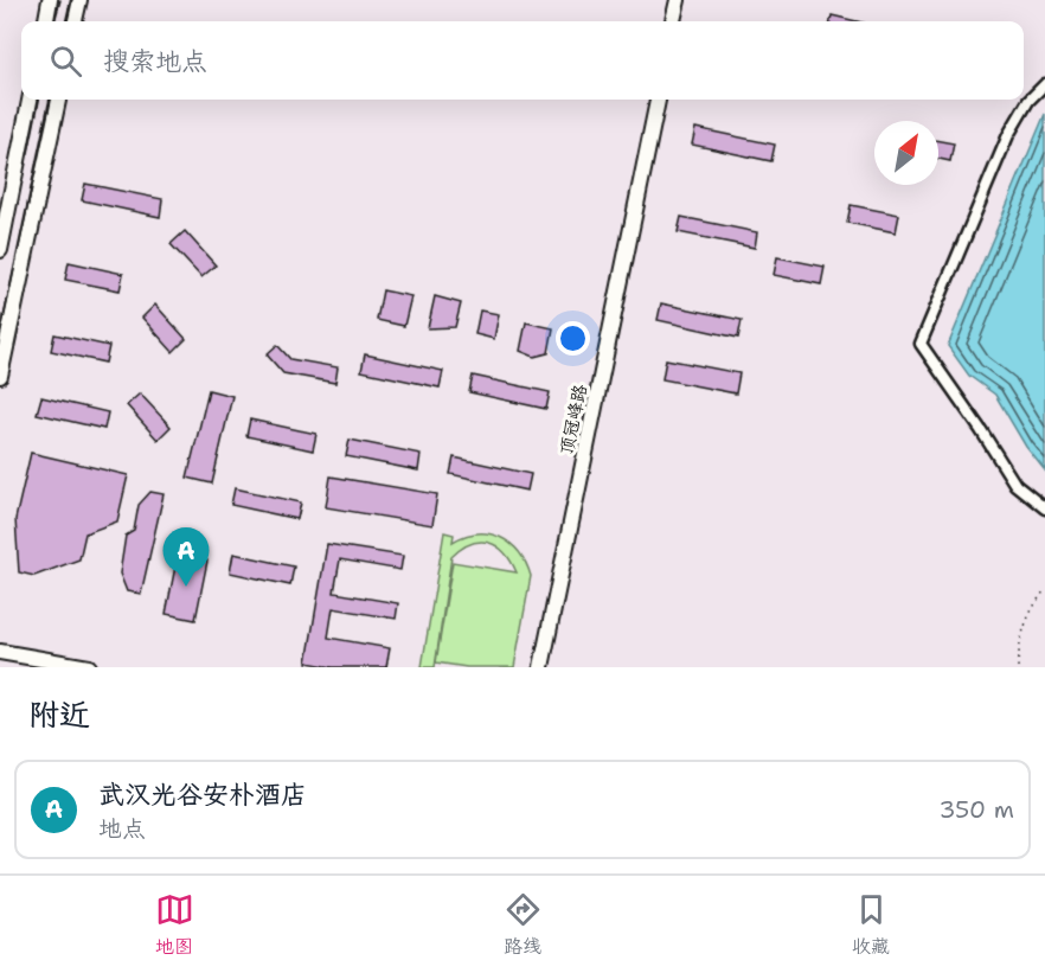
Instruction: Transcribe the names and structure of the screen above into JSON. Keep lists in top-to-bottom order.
{
  "streets": {
    "street": ["顶冠峰路"]
  },
  "north": "top right",
  "page": {
    "search": "搜索地点",
    "pins": "A",
    "heading": "附近",
    "list": [
      {
        "mark": "A",
        "name": "武汉光谷安朴酒店",
        "note": "地点",
        "value": "350 m"
      }
    ],
    "nav": ["地图", "路线", "收藏"]
  }
}
